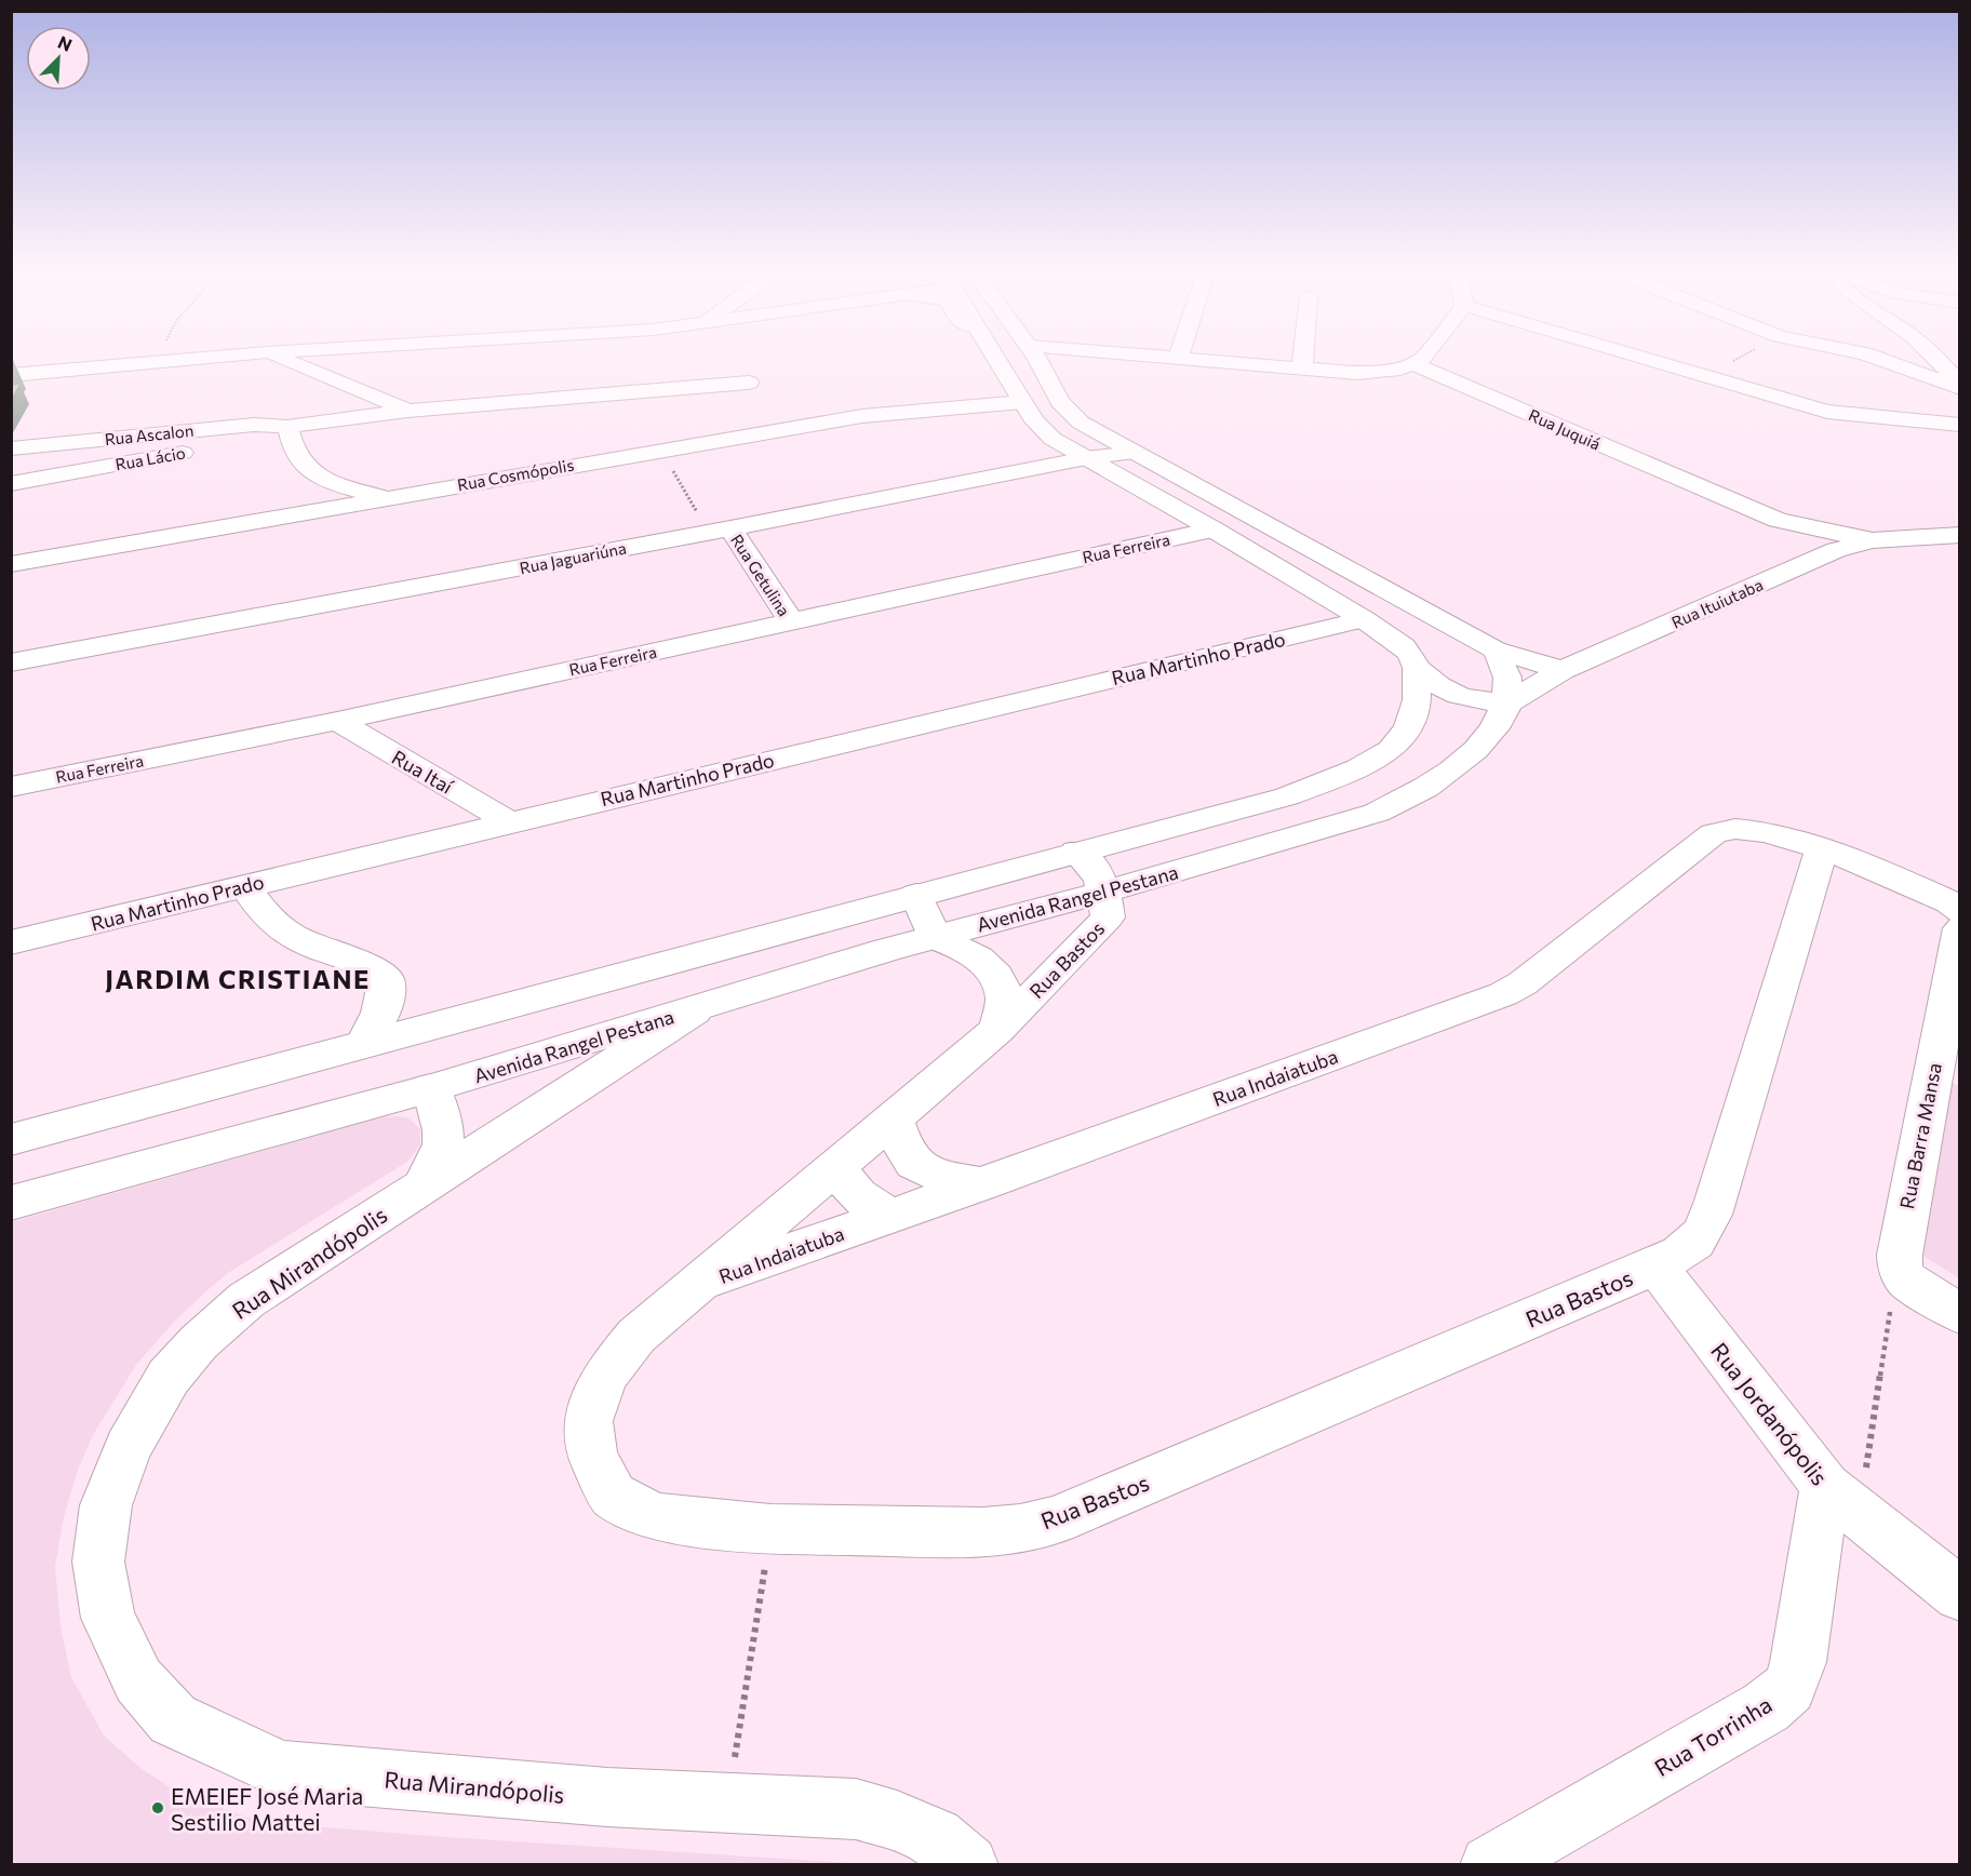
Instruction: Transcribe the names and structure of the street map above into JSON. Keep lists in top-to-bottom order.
{
  "streets": {
    "street": [
      "Rua Juquiá",
      "Rua Ascalon",
      "Rua Lácio",
      "Rua Cosmópolis",
      "Rua Ferreira",
      "Rua Jaguariúna",
      "Rua Getulina",
      "Rua Ituiutaba",
      "Rua Martinho Prado",
      "Rua Itaí",
      "Avenida Rangel Pestana",
      "Rua Bastos",
      "Rua Indaiatuba",
      "Rua Barra Mansa",
      "Rua Mirandópolis",
      "Rua Jordanópolis",
      "Rua Torrinha"
    ]
  },
  "crossings": [
    ["Rua Juquiá", "Rua Ituiutaba"],
    ["Rua Ascalon", "Rua Lácio"],
    ["Rua Ferreira", "Rua Getulina"],
    ["Rua Ferreira", "Rua Itaí"],
    ["Rua Jaguariúna", "Rua Getulina"],
    ["Rua Ituiutaba", "Avenida Rangel Pestana"],
    ["Rua Martinho Prado", "Rua Itaí"],
    ["Avenida Rangel Pestana", "Rua Bastos"],
    ["Avenida Rangel Pestana", "Rua Mirandópolis"],
    ["Rua Bastos", "Rua Indaiatuba"],
    ["Rua Bastos", "Rua Jordanópolis"],
    ["Rua Jordanópolis", "Rua Torrinha"]
  ],
  "districts": ["JARDIM CRISTIANE"],
  "places": ["EMEIEF José Maria Sestilio Mattei"],
  "north": "top right"
}
